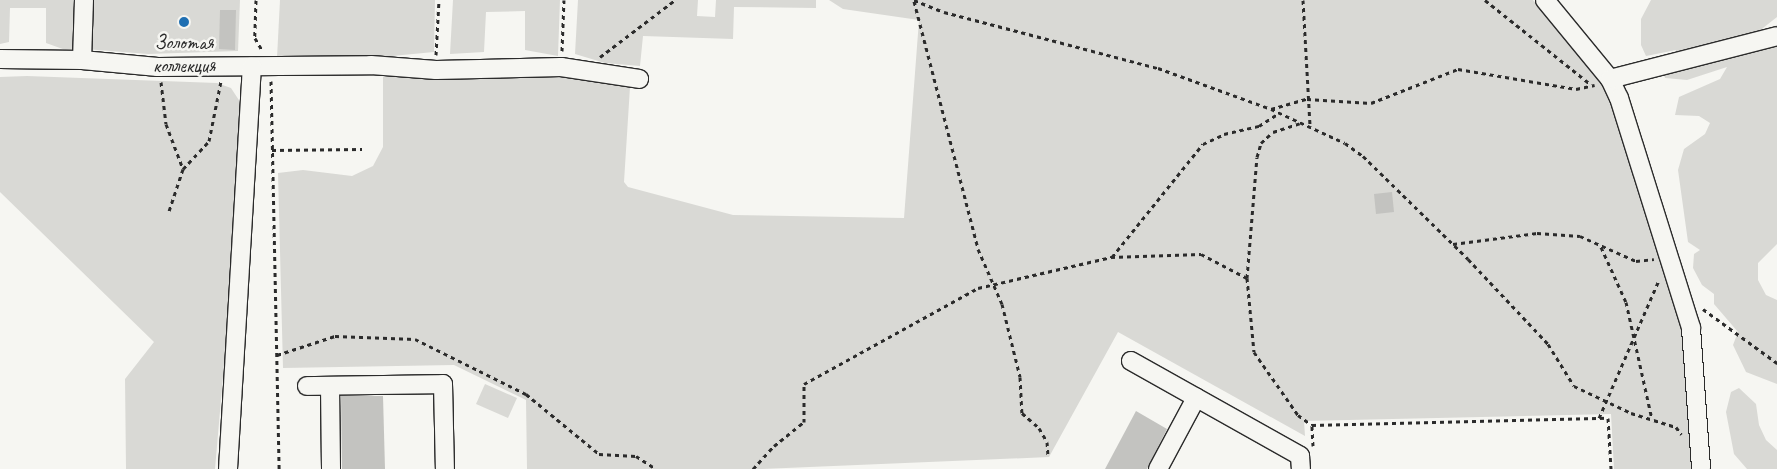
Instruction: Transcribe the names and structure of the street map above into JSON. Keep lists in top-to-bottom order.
{
  "places": ["Золотая коллекция"]
}
